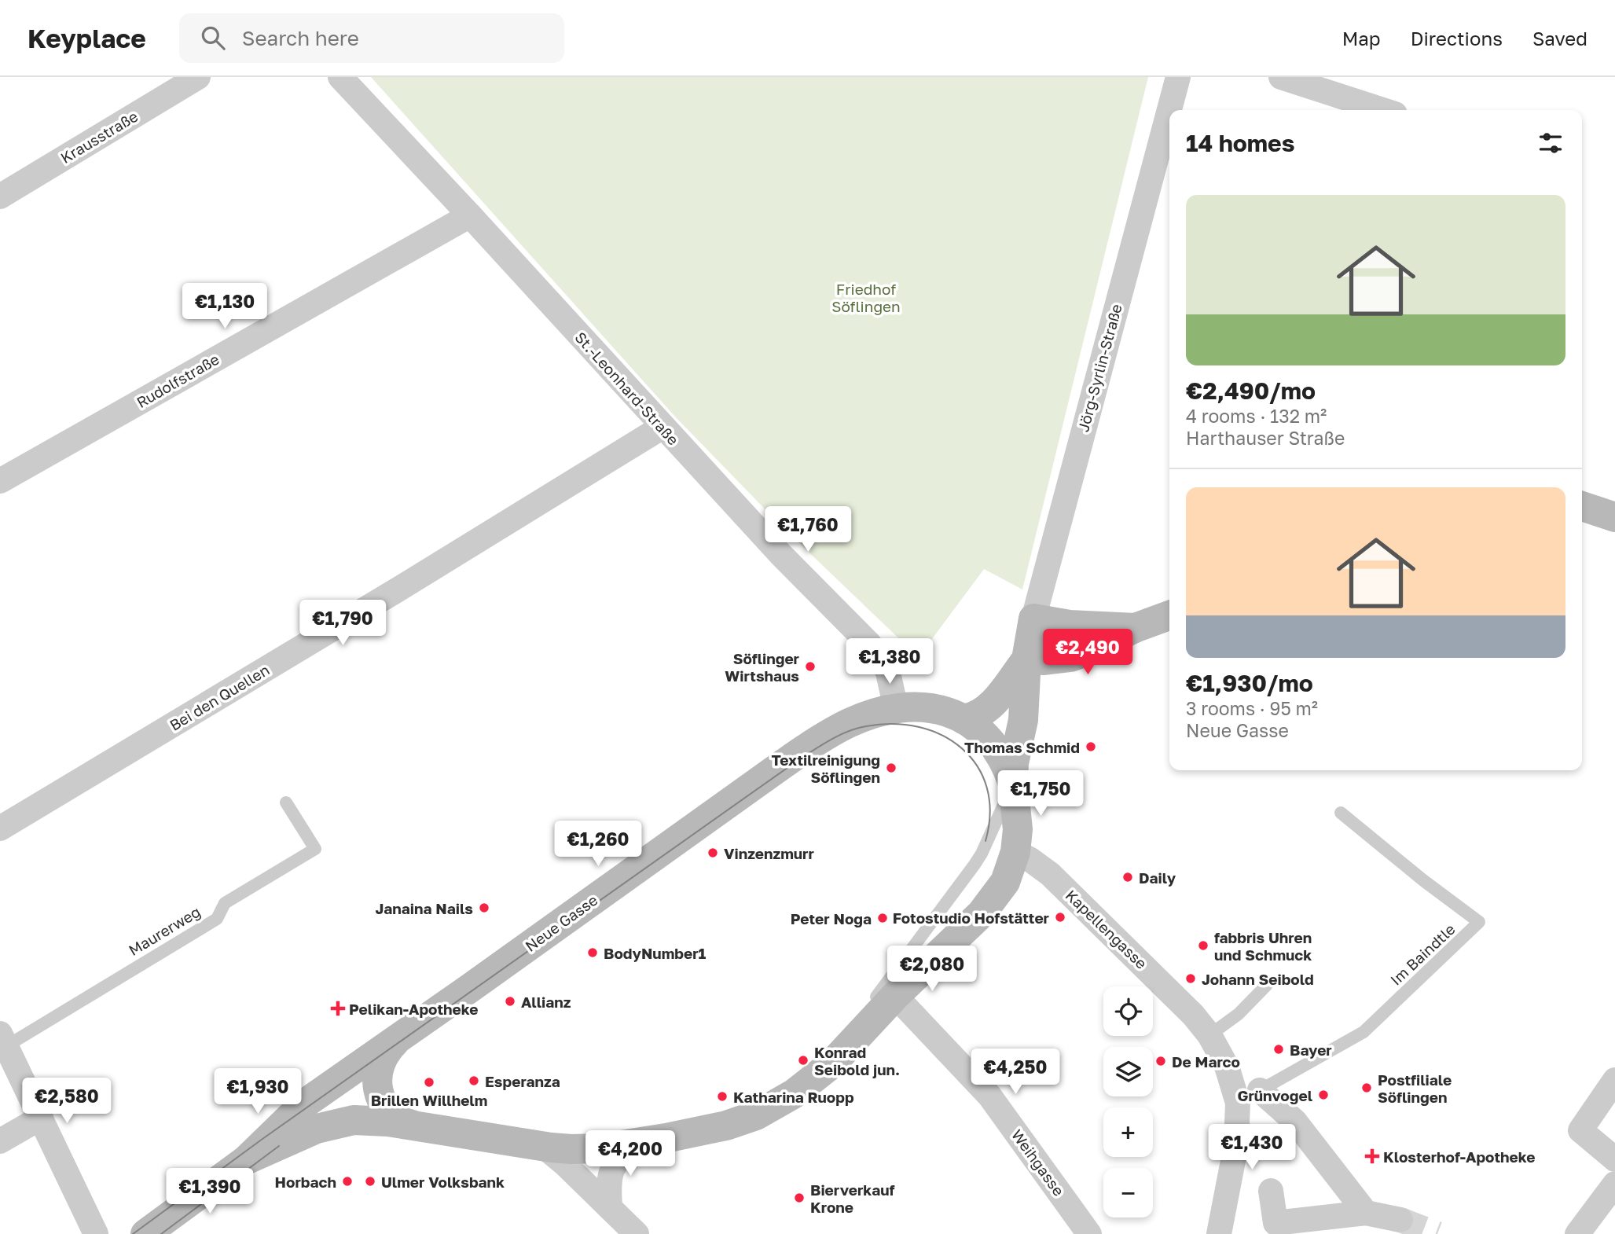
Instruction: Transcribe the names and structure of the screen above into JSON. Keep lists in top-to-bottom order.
{
  "streets": {
    "street": [
      "Krausstraße",
      "Jörg-Syrlin-Straße",
      "Rudolfstraße",
      "St.-Leonhard-Straße",
      "Bei den Quellen",
      "Neue Gasse",
      "Kapellengasse",
      "Weihgasse"
    ],
    "lane": ["Maurerweg", "Im Baindtle"]
  },
  "crossings": [
    ["Rudolfstraße", "St.-Leonhard-Straße"],
    ["St.-Leonhard-Straße", "Bei den Quellen"],
    ["St.-Leonhard-Straße", "Neue Gasse"],
    ["Neue Gasse", "Kapellengasse"],
    ["Neue Gasse", "Weihgasse"],
    ["Kapellengasse", "Im Baindtle"]
  ],
  "parks": ["Friedhof Söflingen"],
  "places": {
    "other": [
      "Söflinger Wirtshaus",
      "Thomas Schmid",
      "Textilreinigung Söflingen",
      "Vinzenzmurr",
      "Daily",
      "Janaina Nails",
      "Fotostudio Hofstätter",
      "Peter Noga",
      "fabbris Uhren und Schmuck",
      "BodyNumber1",
      "Johann Seibold",
      "Allianz",
      "Bayer",
      "Konrad Seibold jun.",
      "De Marco",
      "Esperanza",
      "Brillen Willhelm",
      "Postfiliale Söflingen",
      "Grünvogel",
      "Katharina Ruopp",
      "Horbach",
      "Ulmer Volksbank",
      "Bierverkauf Krone"
    ],
    "health": ["Pelikan-Apotheke", "Klosterhof-Apotheke"]
  },
  "page": {
    "header": "Keyplace",
    "search": "Search here",
    "nav": ["Map", "Directions", "Saved"],
    "heading": "14 homes",
    "list": [
      {
        "name": "€2,490/mo",
        "note": "4 rooms · 132 m² · Harthauser Straße"
      },
      {
        "name": "€1,930/mo",
        "note": "3 rooms · 95 m² · Neue Gasse"
      }
    ],
    "price": [
      "€1,130",
      "€1,760",
      "€1,790",
      "€2,490",
      "€1,380",
      "€1,750",
      "€1,260",
      "€2,080",
      "€4,250",
      "€1,930",
      "€2,580",
      "€1,430",
      "€4,200",
      "€1,390"
    ],
    "map_buttons": ["+", "−"]
  }
}
